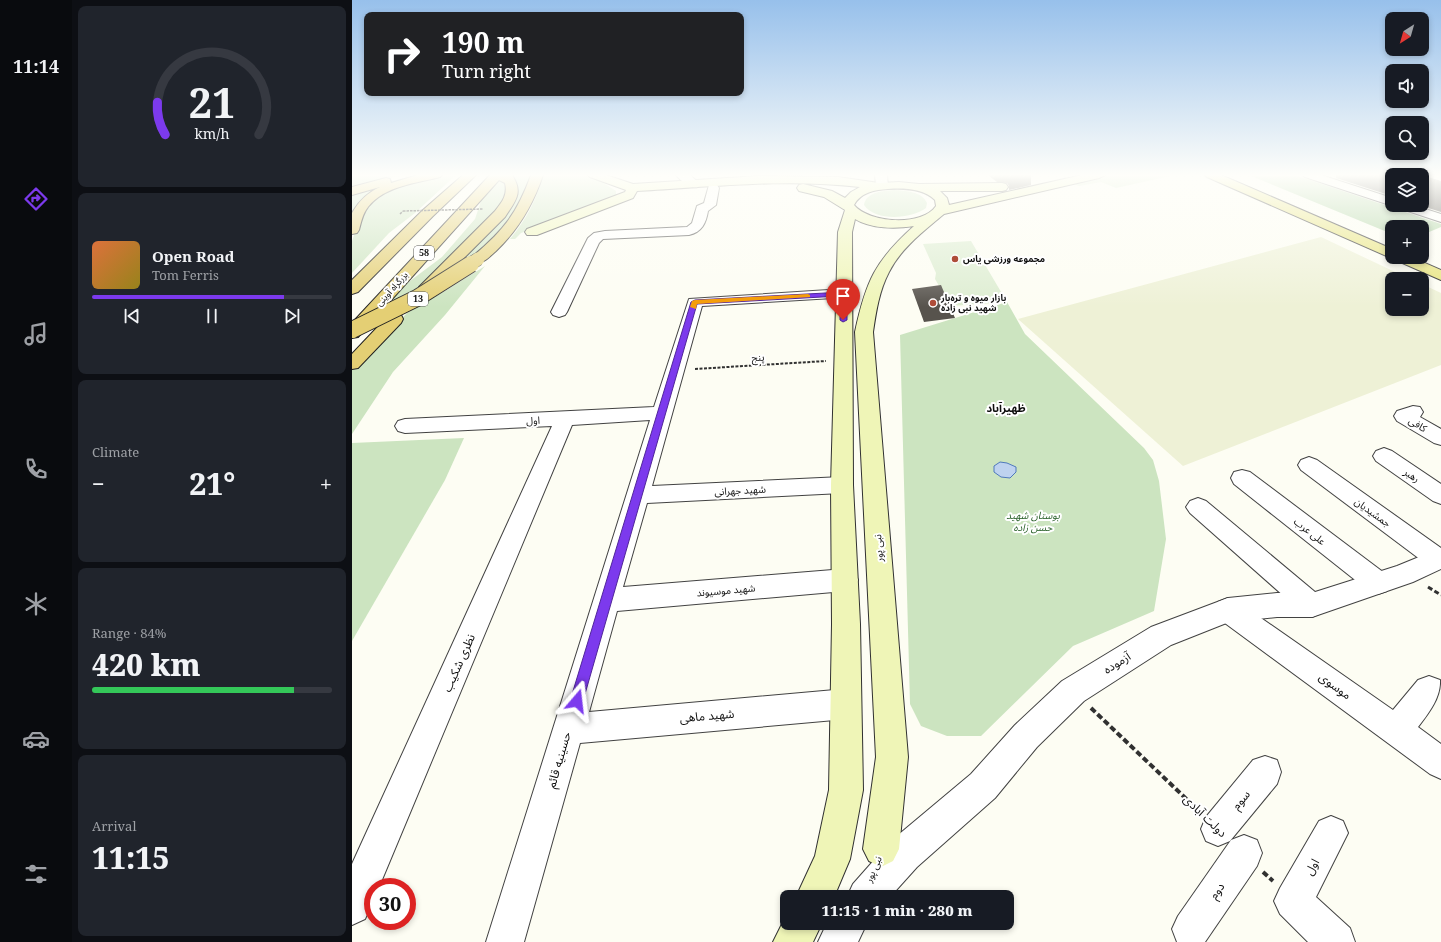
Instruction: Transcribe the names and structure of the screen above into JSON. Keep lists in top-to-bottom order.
{
  "streets": {
    "highway": ["58", "بزرگراه آوینی", "13"],
    "main road": ["نبی پور"],
    "street": [
      "اول",
      "کافی",
      "رهبر",
      "شهید جهرانی",
      "جمشیدیان",
      "علی عرب",
      "شهید موسیوند",
      "نظری شکیب",
      "آزموده",
      "موسوی",
      "شهید ماهی",
      "حسینیه قائم",
      "سوم",
      "دوم"
    ],
    "path": ["پنج", "دولت آبادی"]
  },
  "crossings": [
    ["بزرگراه آوینی", "13"],
    ["پنج", "حسینیه قائم"],
    ["اول", "نظری شکیب"],
    ["اول", "حسینیه قائم"],
    ["شهید جهرانی", "حسینیه قائم"],
    ["جمشیدیان", "آزموده"],
    ["علی عرب", "آزموده"],
    ["شهید موسیوند", "حسینیه قائم"],
    ["آزموده", "موسوی"],
    ["آزموده", "دولت آبادی"],
    ["شهید ماهی", "حسینیه قائم"],
    ["سوم", "دولت آبادی"]
  ],
  "districts": ["ظهیرآباد"],
  "parks": ["بوستان شهید حسن زاده"],
  "places": ["مجموعه ورزشی یاس", "بازار میوه و تره‌بار شهید نبی زاده"],
  "north": "bottom left",
  "page": {
    "tabs": "11:14",
    "map_buttons": ["+", "−"],
    "turn": ["190 m", "Turn right"],
    "song": ["Open Road", "Tom Ferris"],
    "tile": [
      "Climate",
      ["Range · 84%", "420 km"],
      ["Arrival", "11:15"]
    ],
    "heat": ["−", "21°", "+"],
    "limit": "30",
    "trip": "11:15 · 1 min · 280 m",
    "gauge": ["21", "km/h"]
  }
}
